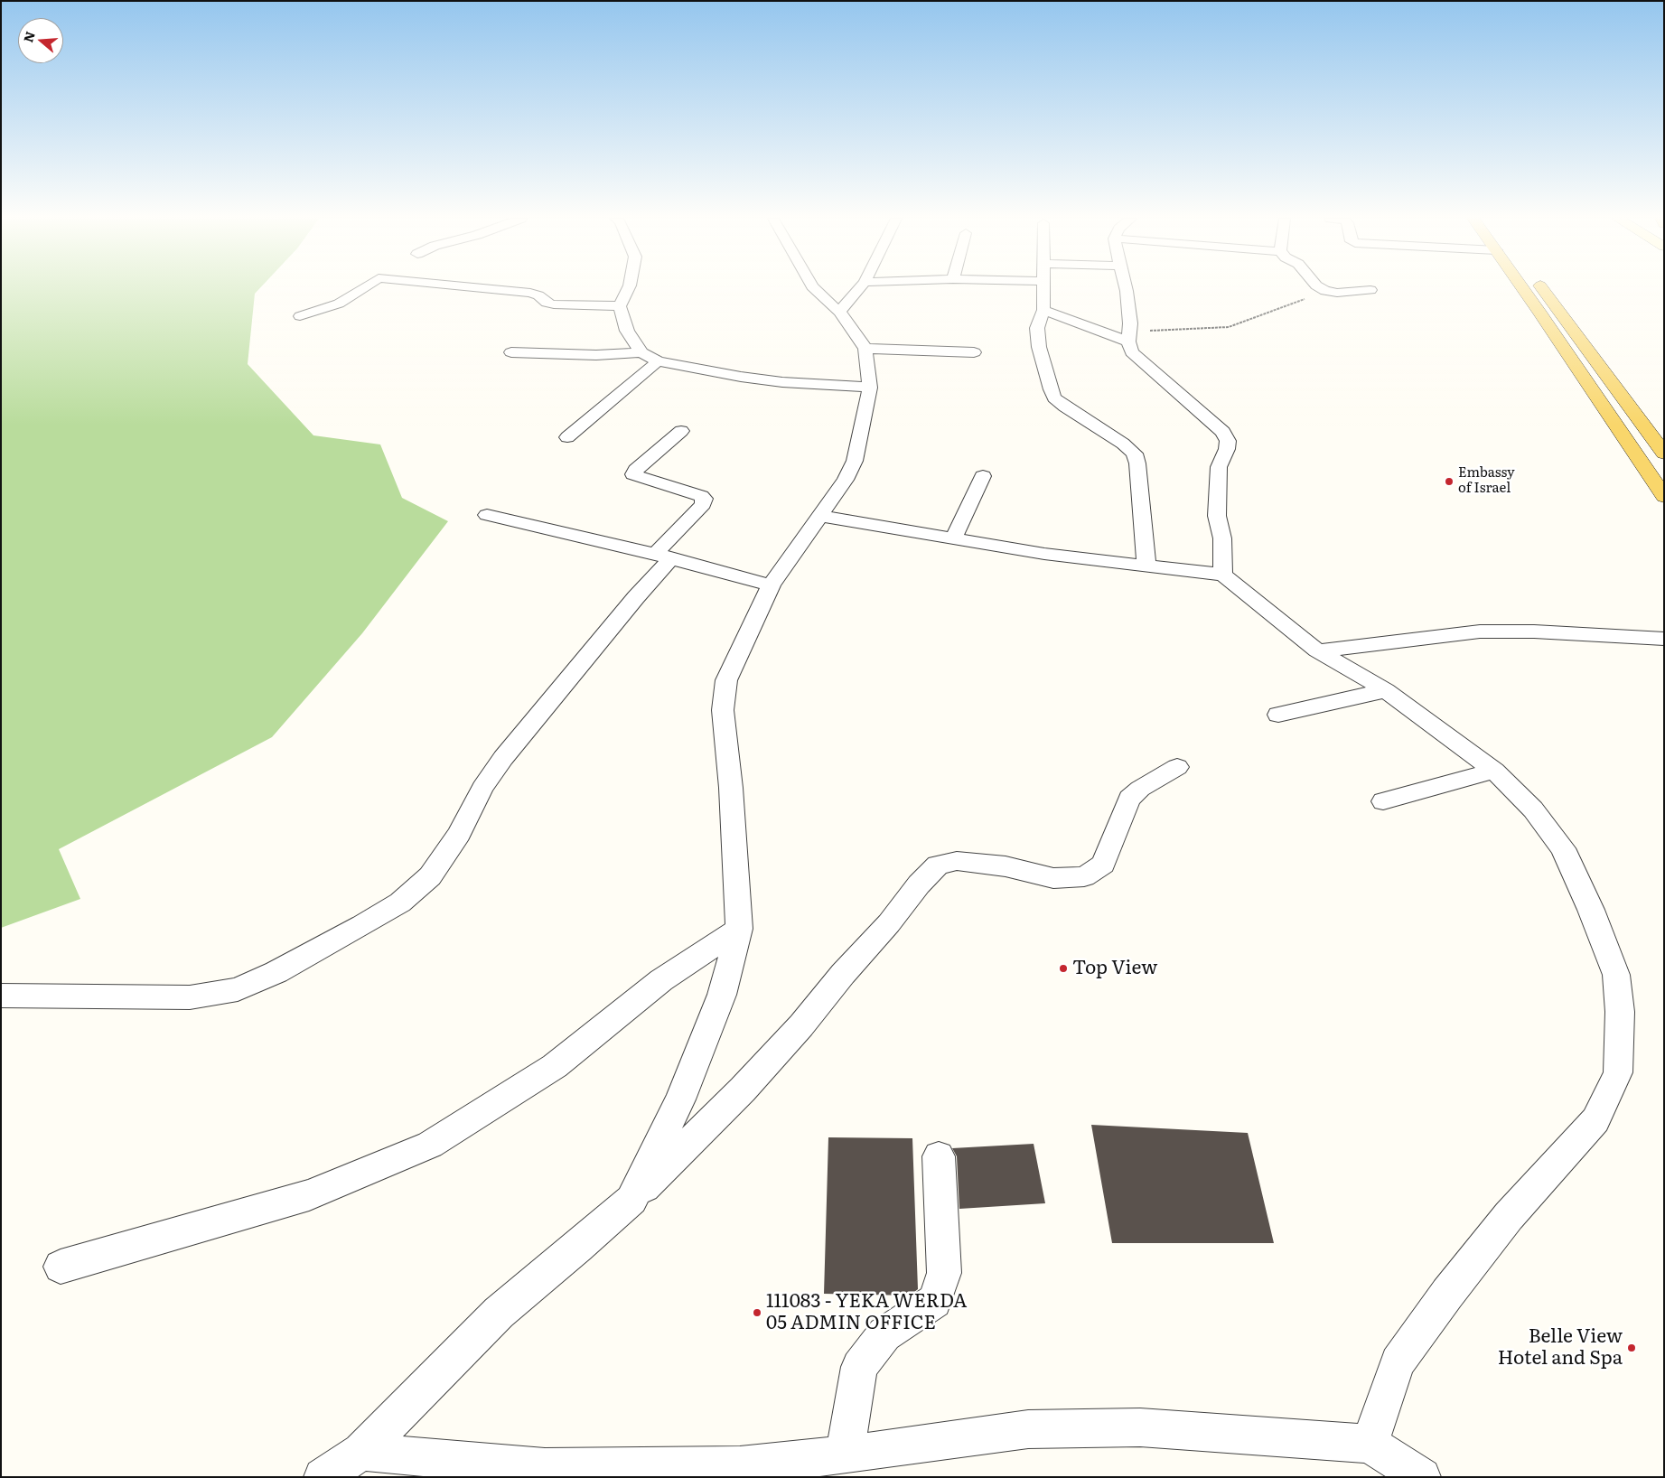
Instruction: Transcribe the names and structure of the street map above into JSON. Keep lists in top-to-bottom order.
{
  "places": [
    "Embassy of Israel",
    "Top View",
    "111083 - YEKA WERDA 05 ADMIN OFFICE",
    "Belle View Hotel and Spa"
  ],
  "north": "left"
}
